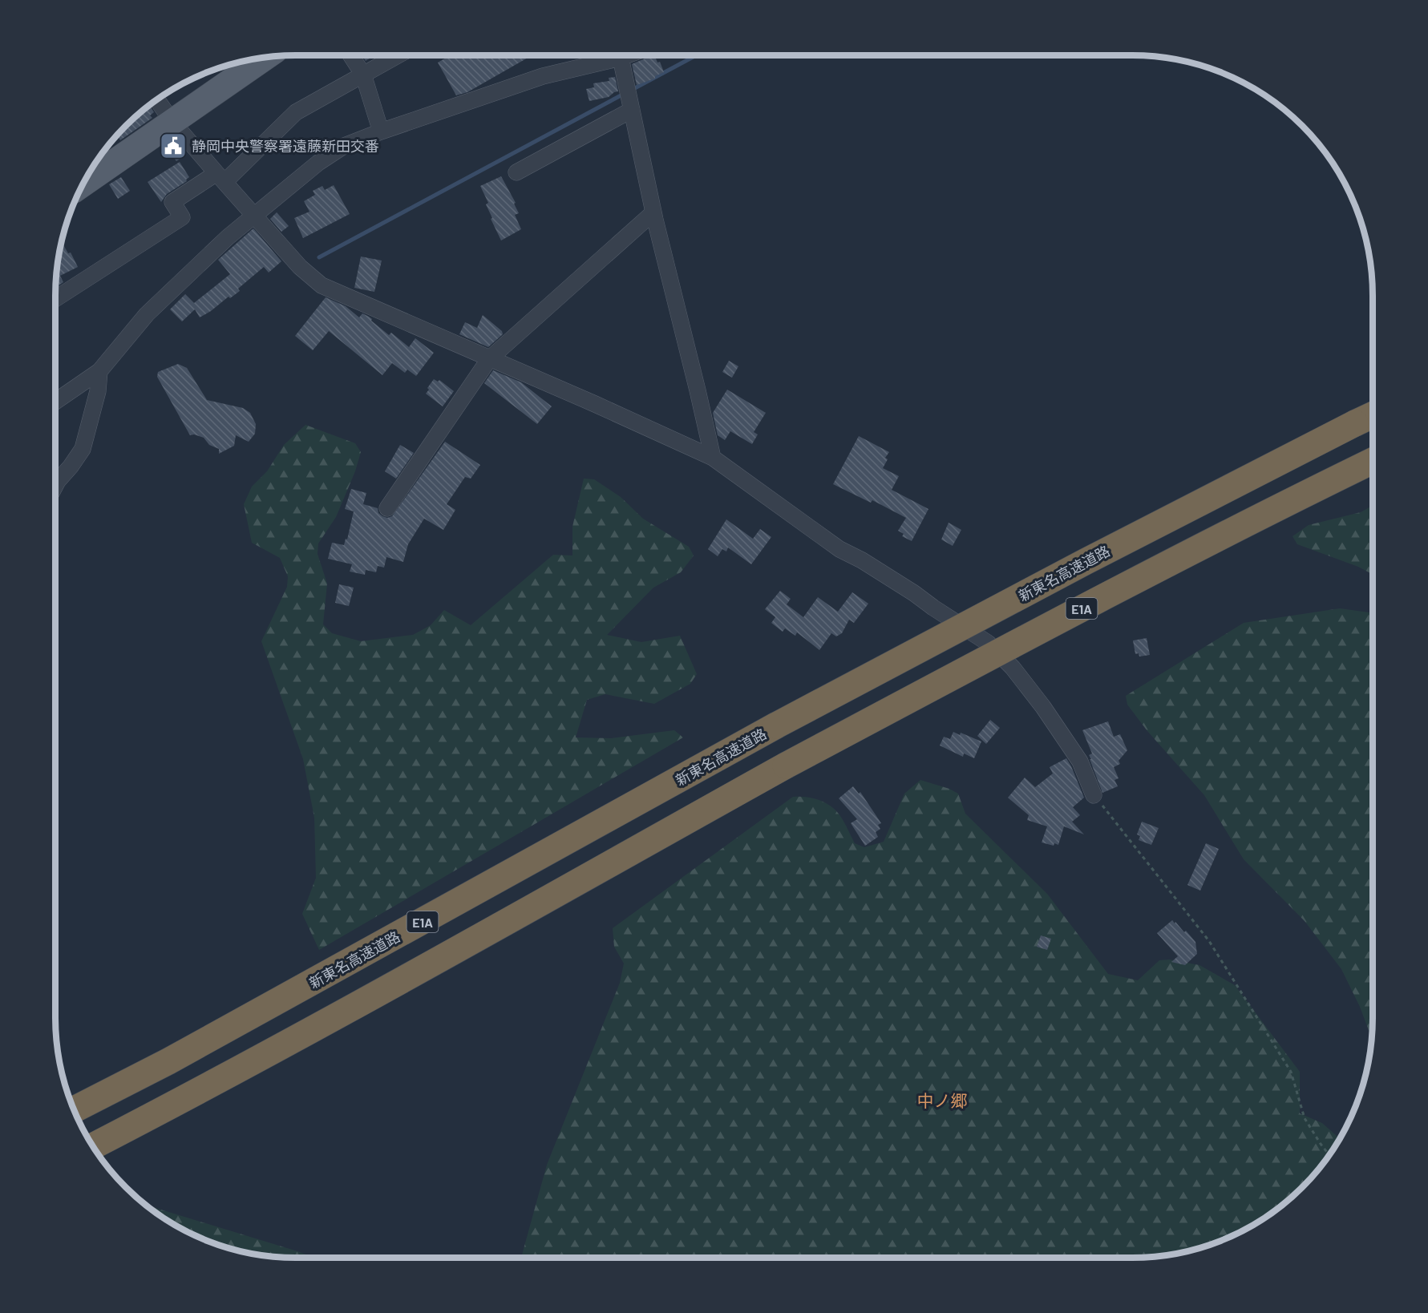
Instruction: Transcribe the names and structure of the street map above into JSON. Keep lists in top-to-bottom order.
{
  "streets": {
    "highway": ["新東名高速道路", "E1A"]
  },
  "districts": ["中ノ郷"],
  "places": {
    "public building": ["静岡中央警察署遠藤新田交番"]
  }
}
